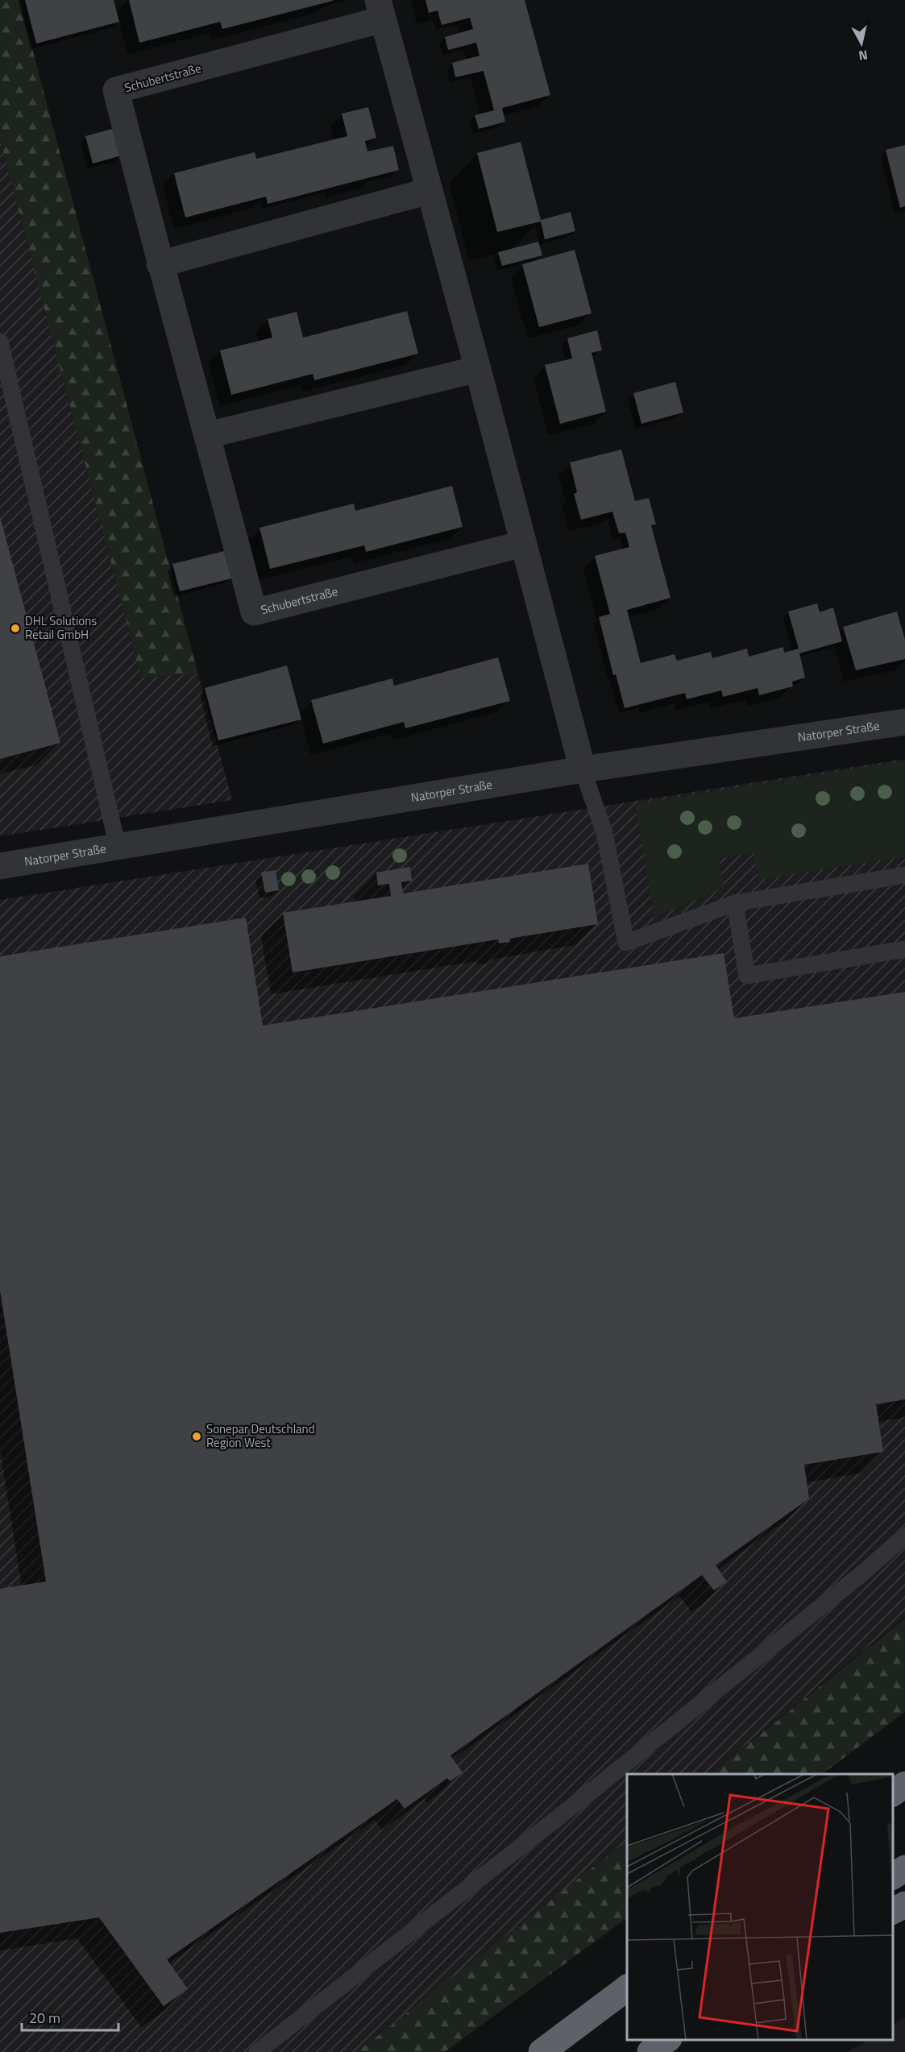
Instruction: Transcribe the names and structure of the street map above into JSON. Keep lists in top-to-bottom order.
{
  "streets": {
    "street": ["Schubertstraße", "Natorper Straße"]
  },
  "crossings": [
    ["Schubertstraße", "Natorper Straße"]
  ],
  "places": ["DHL Solutions Retail GmbH", "Sonepar Deutschland Region West"],
  "scale_bar": "20 m",
  "north": "bottom"
}
